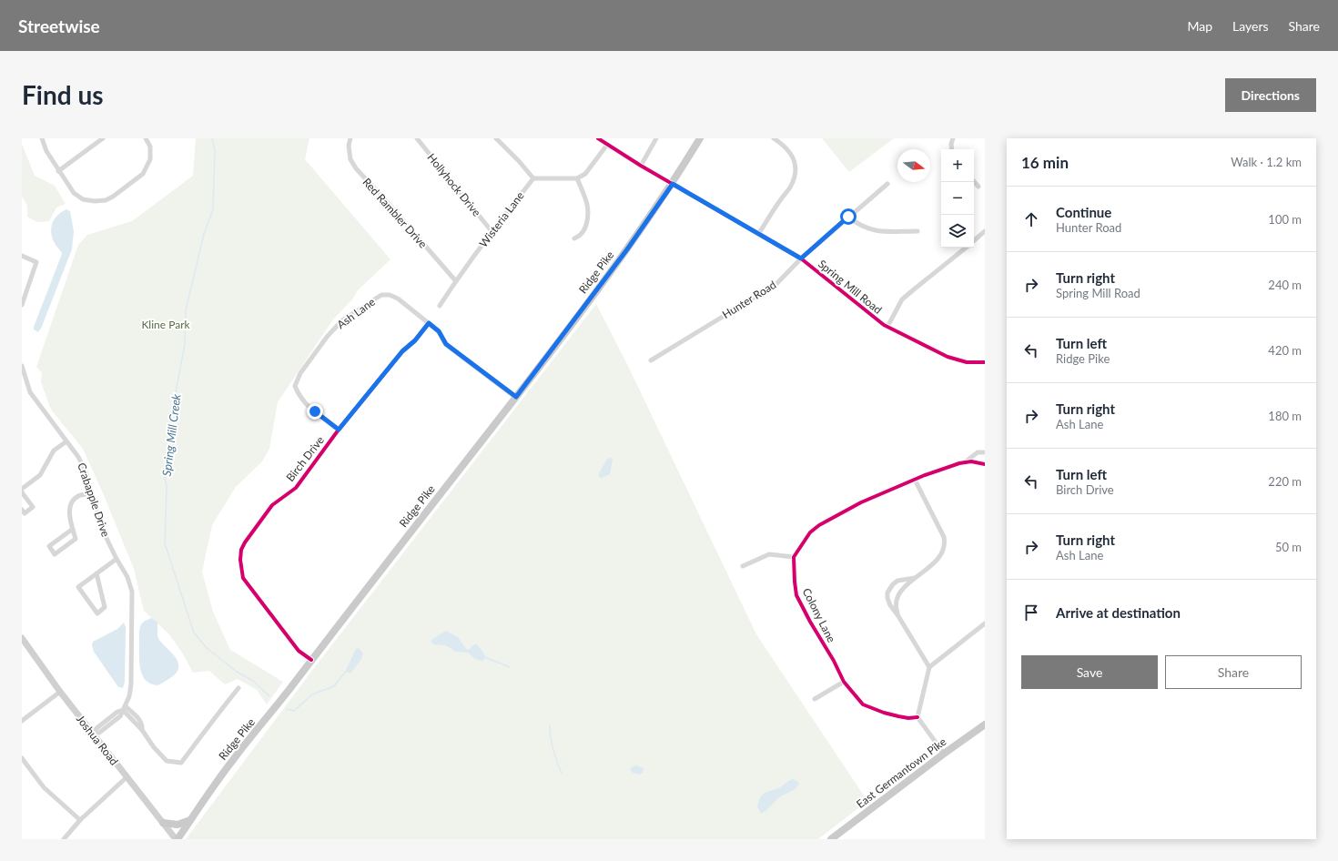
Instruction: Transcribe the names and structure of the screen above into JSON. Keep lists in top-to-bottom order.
{
  "streets": {
    "main road": ["Ridge Pike", "Joshua Road", "East Germantown Pike"],
    "street": [
      "Hollyhock Drive",
      "Red Rambler Drive",
      "Wisteria Lane",
      "Spring Mill Road",
      "Hunter Road",
      "Ash Lane",
      "Birch Drive",
      "Crabapple Drive",
      "Colony Lane"
    ]
  },
  "crossings": [
    ["Hollyhock Drive", "Wisteria Lane"],
    ["Red Rambler Drive", "Wisteria Lane"],
    ["Ridge Pike", "Spring Mill Road"],
    ["Ridge Pike", "Ash Lane"],
    ["Ridge Pike", "Birch Drive"],
    ["Ridge Pike", "Joshua Road"],
    ["Spring Mill Road", "Hunter Road"],
    ["Ash Lane", "Birch Drive"],
    ["Crabapple Drive", "Joshua Road"]
  ],
  "water": ["Spring Mill Creek"],
  "parks": ["Kline Park"],
  "north": "right",
  "page": {
    "header": "Streetwise",
    "nav": ["Map", "Layers", "Share"],
    "buttons": [
      "Directions",
      ["Save", "Share"]
    ],
    "title": "Find us",
    "heading": ["16 min", "Walk · 1.2 km"],
    "map_buttons": ["+", "−"],
    "list": [
      ["Continue", "Hunter Road", "100 m"],
      ["Turn right", "Spring Mill Road", "240 m"],
      ["Turn left", "Ridge Pike", "420 m"],
      ["Turn right", "Ash Lane", "180 m"],
      ["Turn left", "Birch Drive", "220 m"],
      ["Turn right", "Ash Lane", "50 m"],
      "Arrive at destination"
    ]
  }
}
